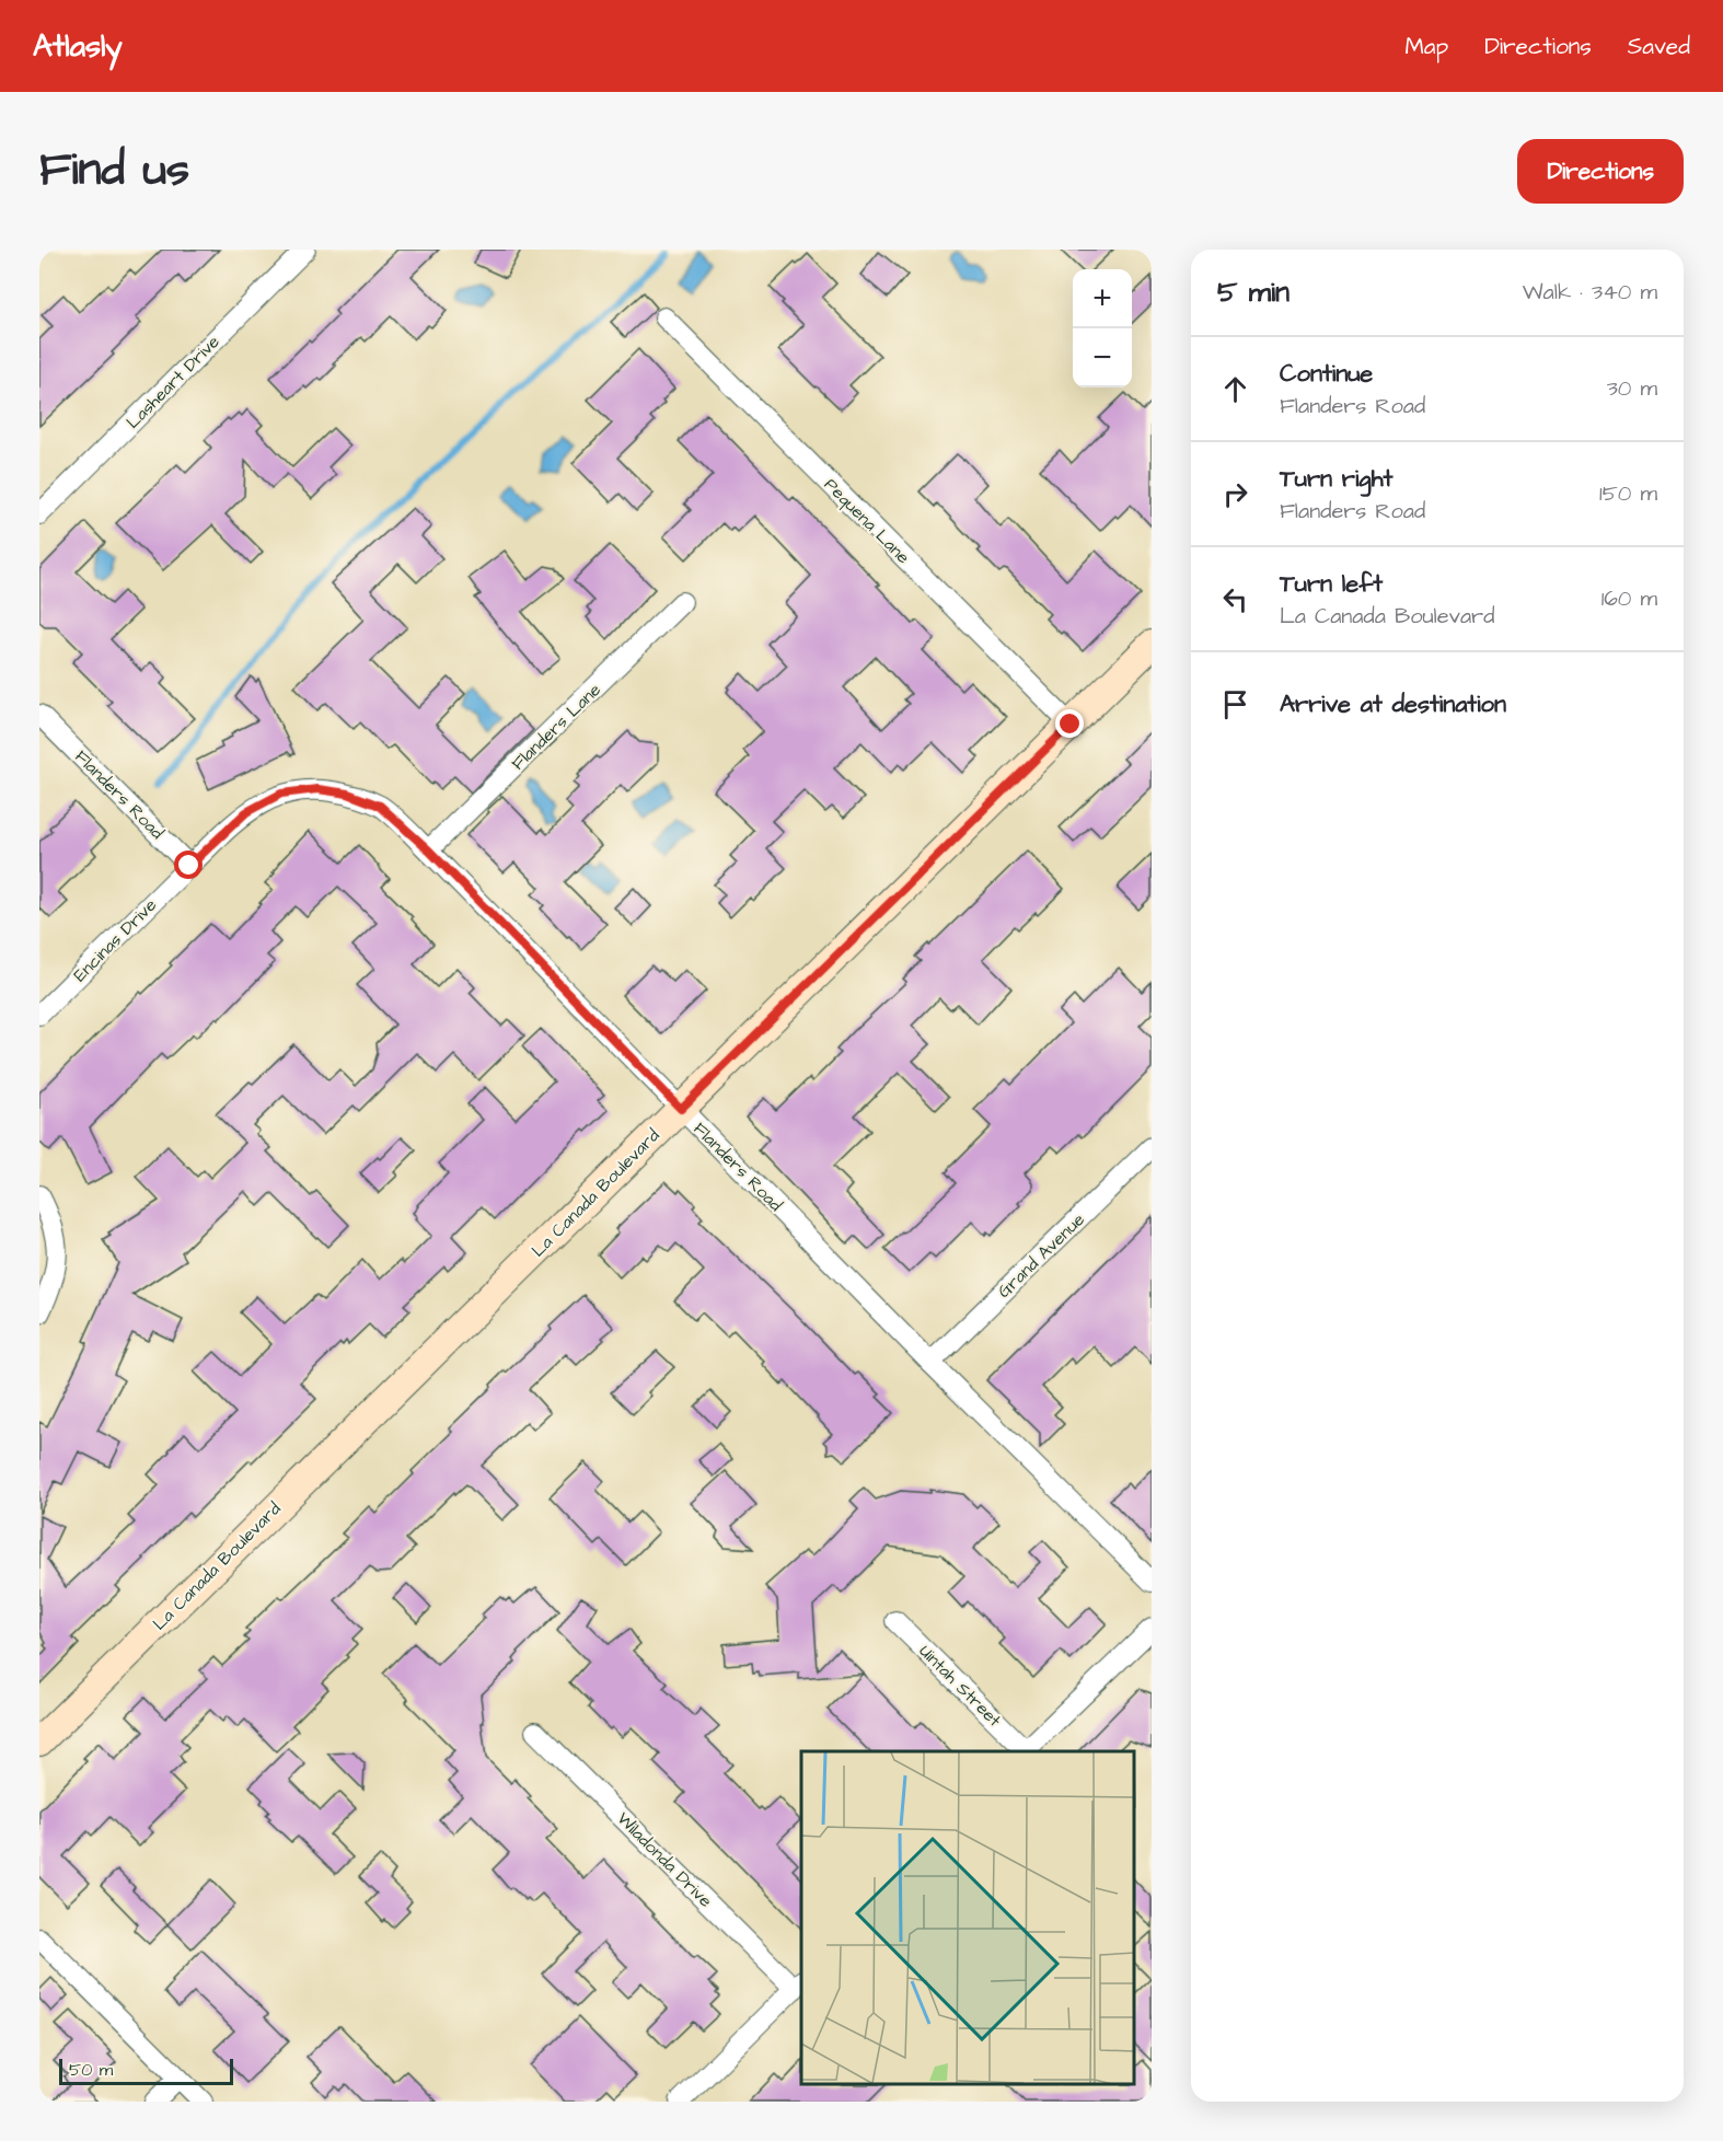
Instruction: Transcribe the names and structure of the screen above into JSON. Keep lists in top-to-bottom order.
{
  "streets": {
    "street": [
      "Lasheart Drive",
      "Pequena Lane",
      "Flanders Lane",
      "Flanders Road",
      "Encinas Drive",
      "La Canada Boulevard",
      "Grand Avenue",
      "Uintah Street",
      "Wiladonda Drive"
    ]
  },
  "crossings": [
    ["Pequena Lane", "La Canada Boulevard"],
    ["Flanders Lane", "Flanders Road"],
    ["Flanders Road", "Encinas Drive"],
    ["Flanders Road", "La Canada Boulevard"],
    ["Flanders Road", "Grand Avenue"]
  ],
  "scale_bar": "50 m",
  "page": {
    "header": "Atlasly",
    "nav": ["Map", "Directions", "Saved"],
    "title": "Find us",
    "buttons": "Directions",
    "heading": ["5 min", "Walk · 340 m"],
    "map_buttons": ["+", "−"],
    "list": [
      ["Continue", "Flanders Road", "30 m"],
      ["Turn right", "Flanders Road", "150 m"],
      ["Turn left", "La Canada Boulevard", "160 m"],
      "Arrive at destination"
    ],
    "scale": "50 m"
  }
}
